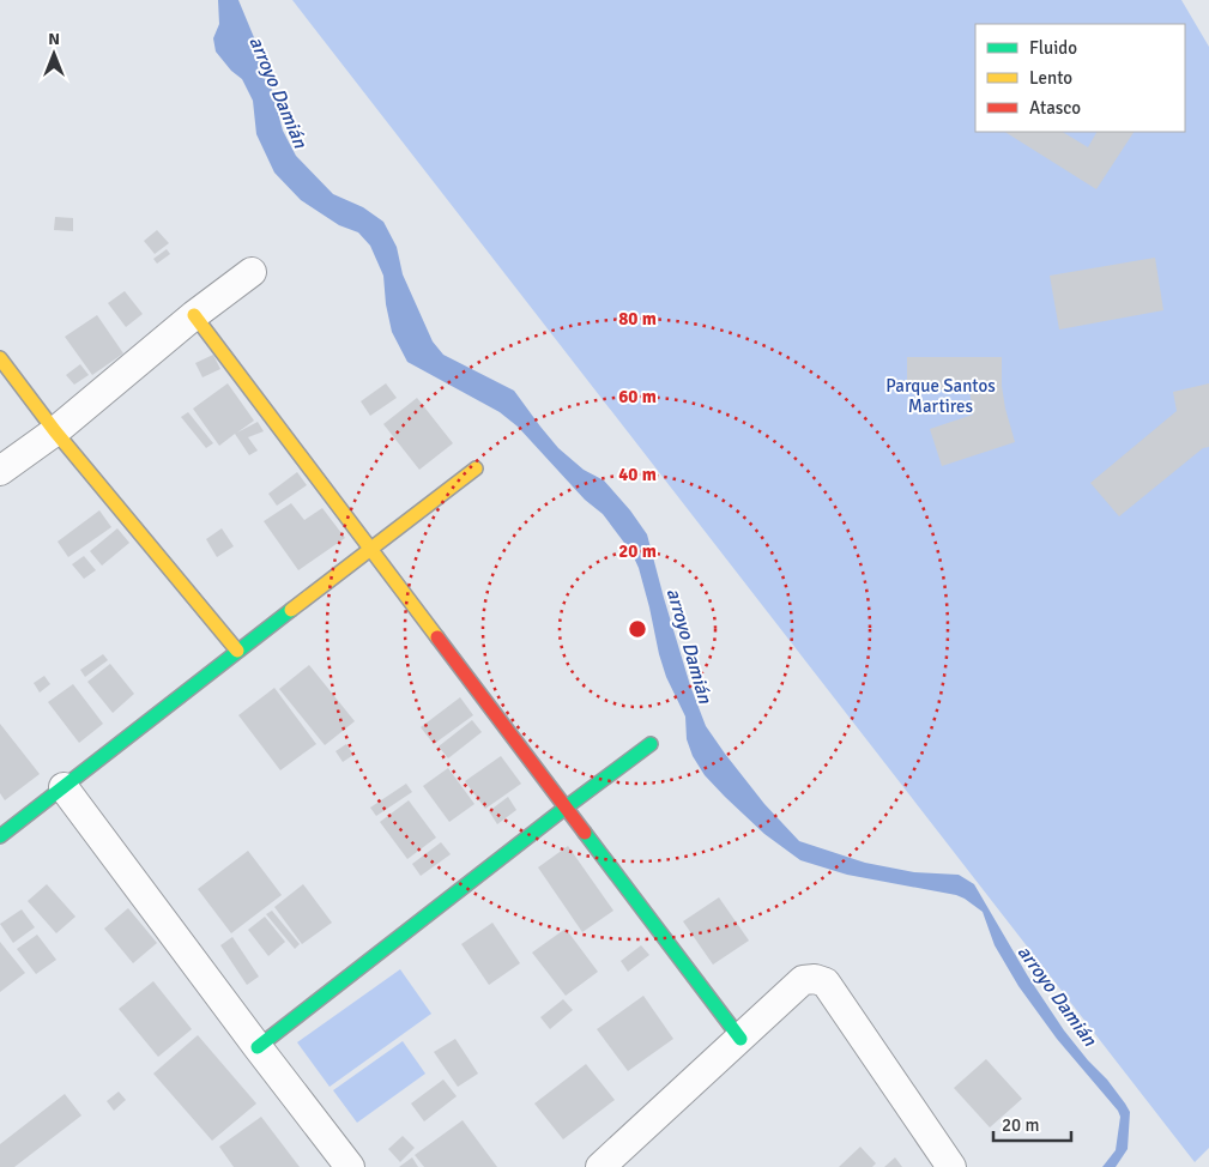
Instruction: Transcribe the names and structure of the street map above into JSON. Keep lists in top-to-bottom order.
{
  "water": ["arroyo Damián"],
  "parks": ["Parque Santos Martires"],
  "legend": ["Fluido", "Lento", "Atasco"],
  "scale_bar": "20 m",
  "north": "top",
  "rings": [
    "80 m",
    "60 m",
    "40 m",
    "20 m"
  ]
}
